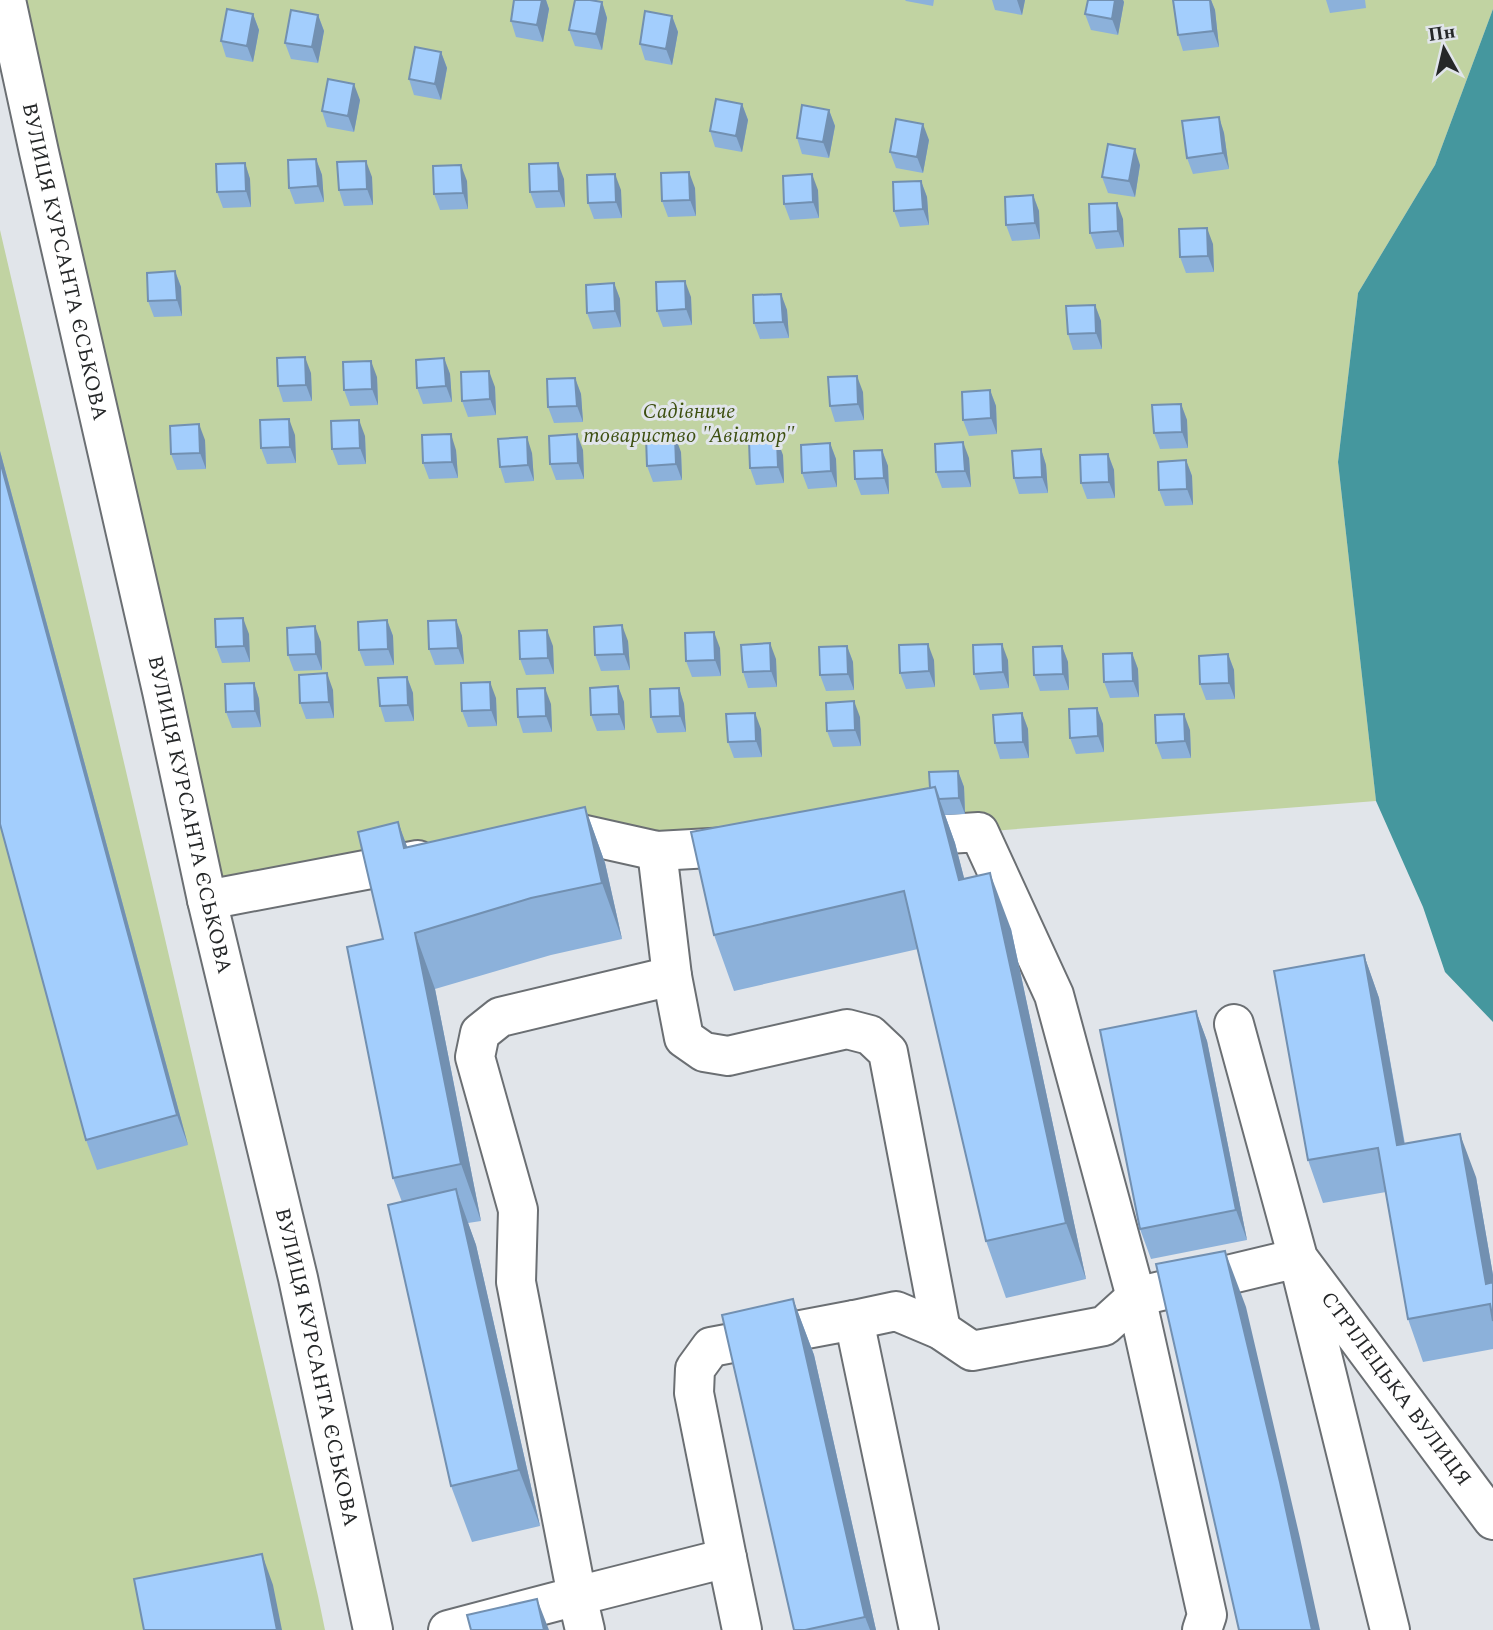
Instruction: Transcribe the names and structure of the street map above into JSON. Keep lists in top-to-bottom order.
{
  "streets": {
    "street": ["ВУЛИЦЯ КУРСАНТА ЄСЬКОВА", "СТРІЛЕЦЬКА ВУЛИЦЯ"]
  },
  "parks": ["Садівниче товариство \"Авіатор\""],
  "north": "top"
}
